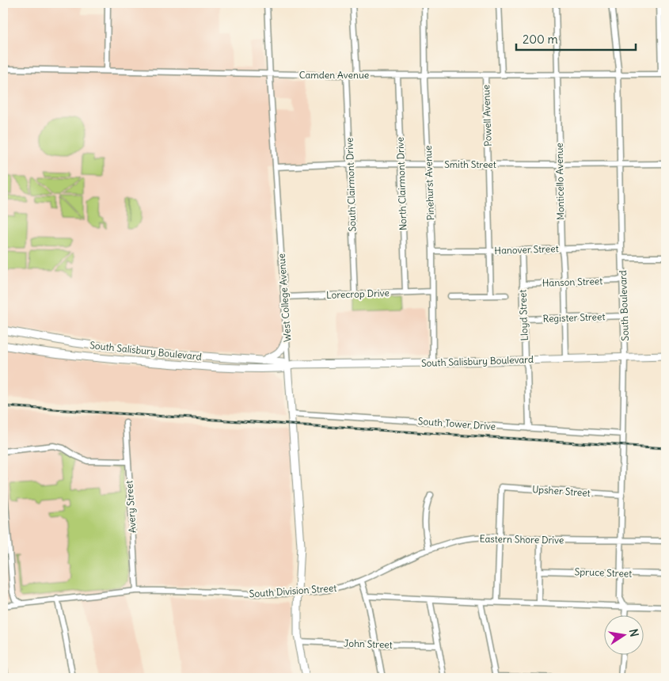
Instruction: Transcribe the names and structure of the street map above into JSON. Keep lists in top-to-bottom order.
{
  "streets": {
    "main road": ["West College Avenue", "South Salisbury Boulevard"],
    "street": [
      "Camden Avenue",
      "Powell Avenue",
      "Smith Street",
      "Monticello Avenue",
      "Pinehurst Avenue",
      "North Clairmont Drive",
      "South Clairmont Drive",
      "Hanover Street",
      "Hanson Street",
      "Lorecrop Drive",
      "South Boulevard",
      "Lloyd Street",
      "Register Street",
      "South Tower Drive",
      "Upsher Street",
      "Avery Street",
      "Eastern Shore Drive",
      "Spruce Street",
      "South Division Street",
      "John Street"
    ]
  },
  "crossings": [
    ["Camden Avenue", "Powell Avenue"],
    ["Camden Avenue", "Monticello Avenue"],
    ["Camden Avenue", "Pinehurst Avenue"],
    ["Camden Avenue", "North Clairmont Drive"],
    ["Camden Avenue", "South Clairmont Drive"],
    ["Camden Avenue", "West College Avenue"],
    ["Camden Avenue", "South Boulevard"],
    ["Powell Avenue", "Smith Street"],
    ["Powell Avenue", "Hanover Street"],
    ["Smith Street", "Monticello Avenue"],
    ["Smith Street", "Pinehurst Avenue"],
    ["Smith Street", "North Clairmont Drive"],
    ["Smith Street", "South Clairmont Drive"],
    ["Smith Street", "West College Avenue"],
    ["Smith Street", "South Boulevard"],
    ["Monticello Avenue", "Hanover Street"],
    ["Monticello Avenue", "Hanson Street"],
    ["Monticello Avenue", "Register Street"],
    ["Monticello Avenue", "South Salisbury Boulevard"],
    ["Pinehurst Avenue", "Hanover Street"],
    ["Pinehurst Avenue", "Lorecrop Drive"],
    ["Pinehurst Avenue", "South Salisbury Boulevard"],
    ["North Clairmont Drive", "Lorecrop Drive"],
    ["South Clairmont Drive", "Lorecrop Drive"],
    ["Hanover Street", "South Boulevard"],
    ["Hanover Street", "Lloyd Street"],
    ["Hanson Street", "South Boulevard"],
    ["Hanson Street", "Lloyd Street"],
    ["Lorecrop Drive", "West College Avenue"],
    ["West College Avenue", "South Salisbury Boulevard"],
    ["West College Avenue", "South Tower Drive"],
    ["West College Avenue", "South Division Street"],
    ["West College Avenue", "John Street"],
    ["South Boulevard", "Register Street"],
    ["South Boulevard", "South Salisbury Boulevard"],
    ["South Boulevard", "South Tower Drive"],
    ["South Boulevard", "Upsher Street"],
    ["South Boulevard", "Eastern Shore Drive"],
    ["South Boulevard", "Spruce Street"],
    ["Lloyd Street", "Register Street"],
    ["Lloyd Street", "South Salisbury Boulevard"],
    ["Lloyd Street", "South Tower Drive"],
    ["Upsher Street", "Eastern Shore Drive"],
    ["Avery Street", "South Division Street"],
    ["Eastern Shore Drive", "South Division Street"]
  ],
  "scale_bar": "200 m",
  "north": "right"
}
